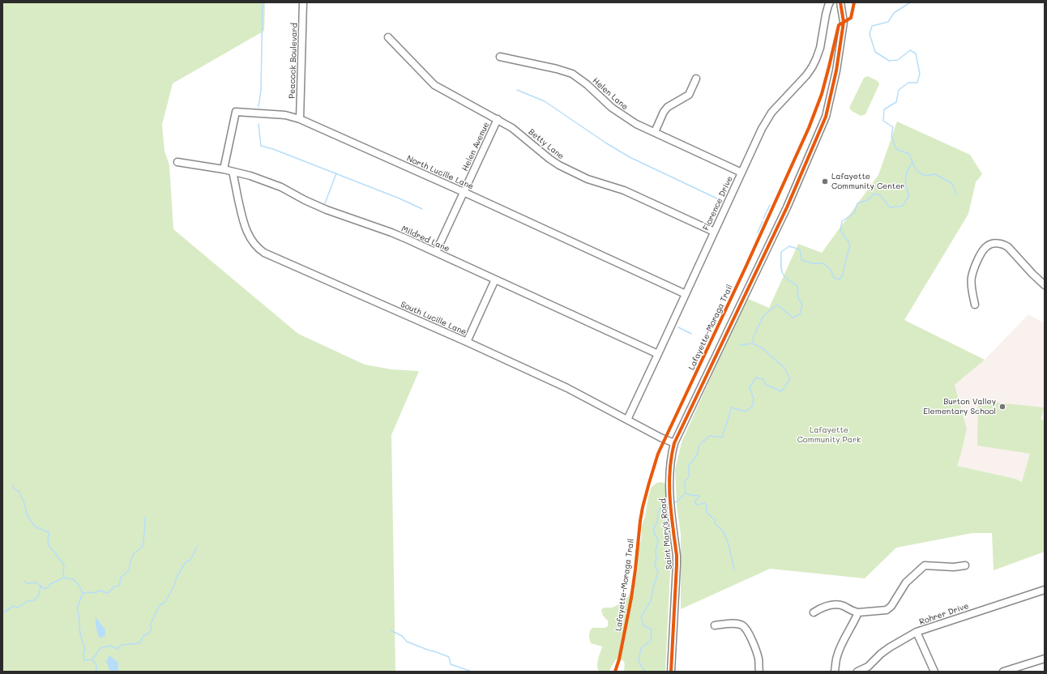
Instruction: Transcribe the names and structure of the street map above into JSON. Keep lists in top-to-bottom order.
{
  "streets": {
    "street": [
      "Peacock Boulevard",
      "Helen Lane",
      "Betty Lane",
      "Helen Avenue",
      "North Lucille Lane",
      "Florence Drive",
      "Mildred Lane",
      "South Lucille Lane",
      "Saint Mary's Road",
      "Rohrer Drive"
    ],
    "cycle path": ["Lafayette-Moraga Trail"]
  },
  "crossings": [
    ["Peacock Boulevard", "North Lucille Lane"],
    ["Helen Lane", "Florence Drive"],
    ["Betty Lane", "Helen Avenue"],
    ["Betty Lane", "Florence Drive"],
    ["Helen Avenue", "North Lucille Lane"],
    ["Helen Avenue", "Mildred Lane"],
    ["North Lucille Lane", "Florence Drive"],
    ["North Lucille Lane", "Mildred Lane"],
    ["Florence Drive", "Mildred Lane"],
    ["Florence Drive", "South Lucille Lane"],
    ["Mildred Lane", "South Lucille Lane"],
    ["South Lucille Lane", "Saint Mary's Road"]
  ],
  "parks": ["Lafayette Community Park"],
  "places": ["Lafayette Community Center", "Burton Valley Elementary School"]
}
